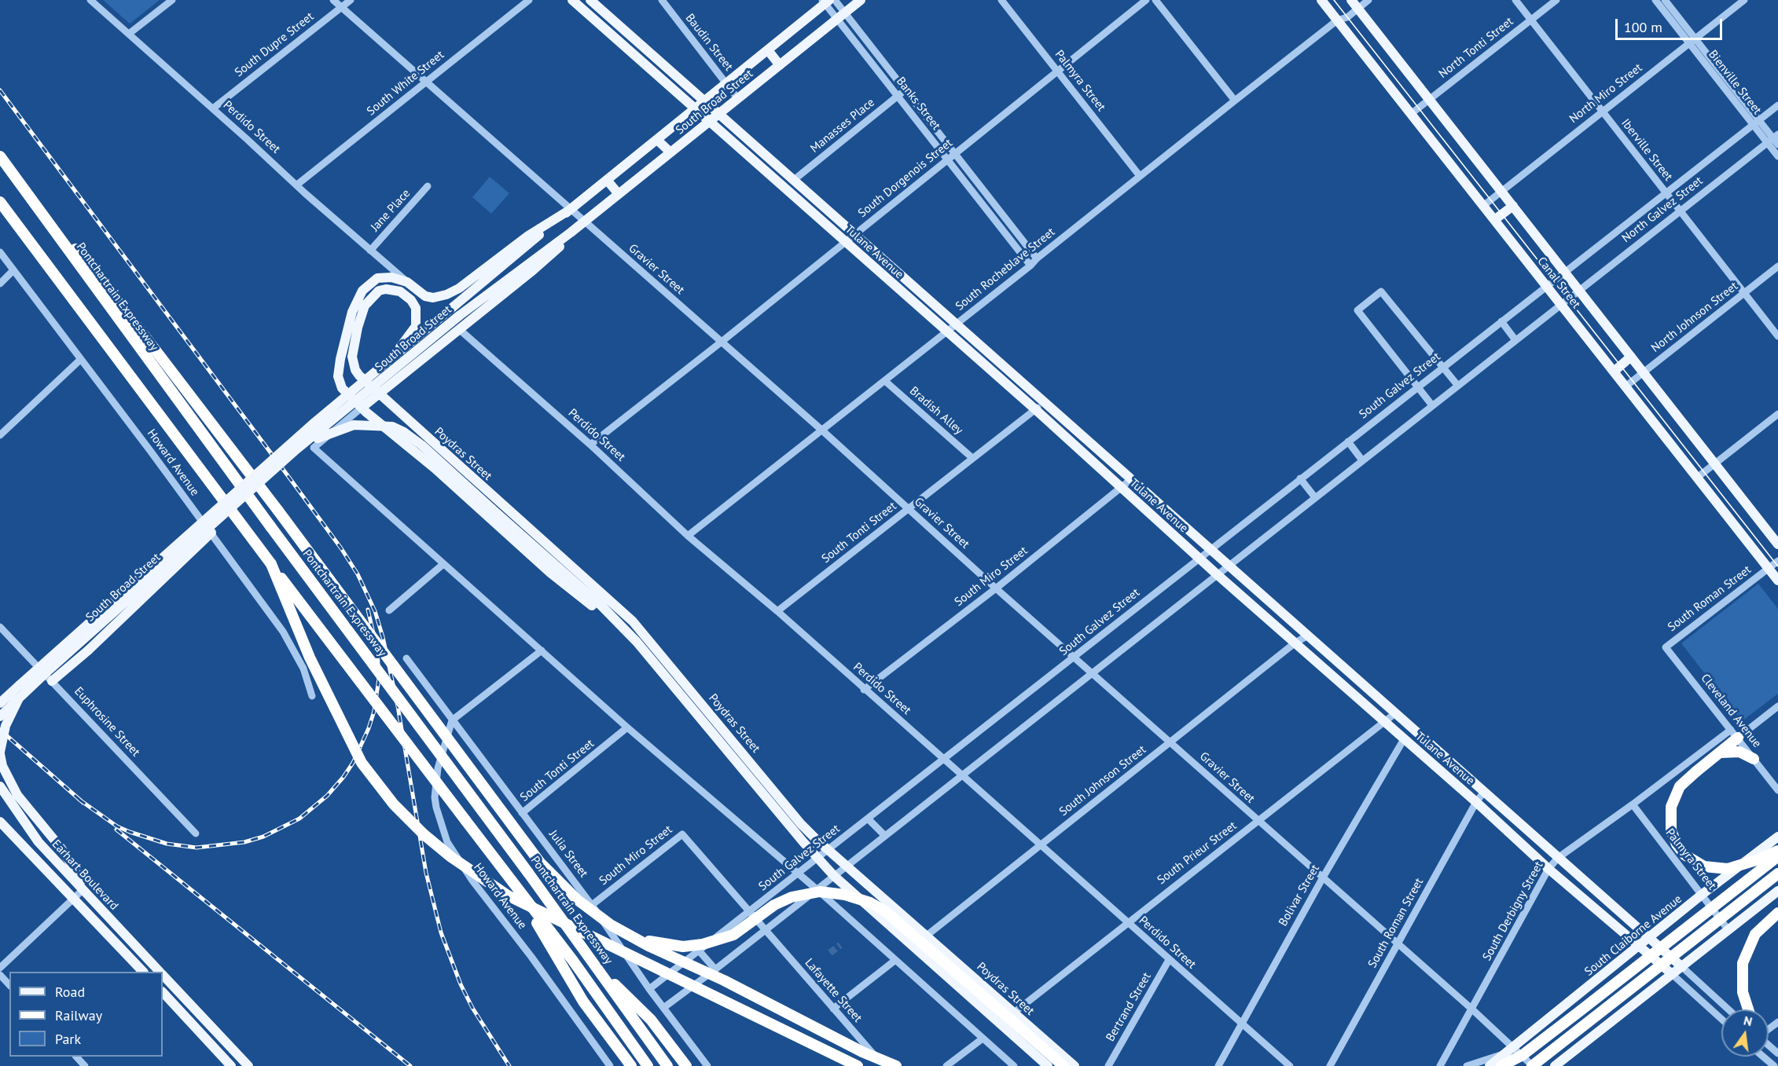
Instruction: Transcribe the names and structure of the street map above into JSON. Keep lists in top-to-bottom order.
{
  "streets": {
    "highway": ["Pontchartrain Expressway"],
    "main road": [
      "South Broad Street",
      "Tulane Avenue",
      "Canal Street",
      "Poydras Street",
      "Earhart Boulevard",
      "South Claiborne Avenue"
    ],
    "street": [
      "Baudin Street",
      "South Dupre Street",
      "North Tonti Street",
      "Palmyra Street",
      "Bienville Street",
      "South White Street",
      "North Miro Street",
      "Banks Street",
      "Manasses Place",
      "Perdido Street",
      "Iberville Street",
      "South Dorgenois Street",
      "North Galvez Street",
      "Jane Place",
      "Gravier Street",
      "South Rocheblave Street",
      "North Johnson Street",
      "South Galvez Street",
      "Bradish Alley",
      "Howard Avenue",
      "South Tonti Street",
      "South Miro Street",
      "South Roman Street",
      "Cleveland Avenue",
      "Euphrosine Street",
      "South Johnson Street",
      "South Prieur Street",
      "Julia Street",
      "Bolivar Street",
      "South Derbigny Street",
      "Lafayette Street",
      "Bertrand Street"
    ]
  },
  "crossings": [
    ["Baudin Street", "South Broad Street"],
    ["South Dupre Street", "Perdido Street"],
    ["South Dupre Street", "Gravier Street"],
    ["North Tonti Street", "Iberville Street"],
    ["North Tonti Street", "Canal Street"],
    ["Palmyra Street", "South Dorgenois Street"],
    ["Palmyra Street", "South Rocheblave Street"],
    ["Palmyra Street", "South Derbigny Street"],
    ["Palmyra Street", "South Claiborne Avenue"],
    ["Bienville Street", "North Miro Street"],
    ["Bienville Street", "North Galvez Street"],
    ["South White Street", "Perdido Street"],
    ["South White Street", "Gravier Street"],
    ["North Miro Street", "Iberville Street"],
    ["North Miro Street", "Canal Street"],
    ["South Broad Street", "Banks Street"],
    ["South Broad Street", "Tulane Avenue"],
    ["South Broad Street", "Gravier Street"],
    ["South Broad Street", "Poydras Street"],
    ["Banks Street", "Manasses Place"],
    ["Banks Street", "South Dorgenois Street"],
    ["Banks Street", "South Rocheblave Street"],
    ["Manasses Place", "Tulane Avenue"],
    ["Perdido Street", "South Dorgenois Street"],
    ["Perdido Street", "Jane Place"],
    ["Perdido Street", "South Rocheblave Street"],
    ["Perdido Street", "South Galvez Street"],
    ["Perdido Street", "South Tonti Street"],
    ["Perdido Street", "South Miro Street"],
    ["Perdido Street", "South Johnson Street"],
    ["Perdido Street", "South Prieur Street"],
    ["Perdido Street", "Bolivar Street"],
    ["Perdido Street", "Bertrand Street"],
    ["Iberville Street", "North Galvez Street"],
    ["Iberville Street", "North Johnson Street"],
    ["South Dorgenois Street", "Tulane Avenue"],
    ["South Dorgenois Street", "Gravier Street"],
    ["North Galvez Street", "Canal Street"],
    ["North Galvez Street", "South Galvez Street"],
    ["Tulane Avenue", "South Rocheblave Street"],
    ["Tulane Avenue", "South Galvez Street"],
    ["Tulane Avenue", "South Tonti Street"],
    ["Tulane Avenue", "South Miro Street"],
    ["Tulane Avenue", "South Roman Street"],
    ["Tulane Avenue", "South Johnson Street"],
    ["Tulane Avenue", "South Prieur Street"],
    ["Tulane Avenue", "Bolivar Street"],
    ["Tulane Avenue", "South Derbigny Street"],
    ["Tulane Avenue", "South Claiborne Avenue"],
    ["Gravier Street", "South Rocheblave Street"],
    ["Gravier Street", "South Galvez Street"],
    ["Gravier Street", "South Tonti Street"],
    ["Gravier Street", "South Miro Street"],
    ["Gravier Street", "South Roman Street"],
    ["Gravier Street", "South Johnson Street"],
    ["Gravier Street", "South Prieur Street"],
    ["Gravier Street", "Bolivar Street"],
    ["Gravier Street", "South Derbigny Street"],
    ["Gravier Street", "South Claiborne Avenue"],
    ["South Rocheblave Street", "Canal Street"],
    ["South Rocheblave Street", "Bradish Alley"],
    ["Canal Street", "North Johnson Street"],
    ["Canal Street", "South Galvez Street"],
    ["Canal Street", "South Roman Street"],
    ["South Galvez Street", "Poydras Street"],
    ["South Galvez Street", "Julia Street"],
    ["South Galvez Street", "Lafayette Street"],
    ["Bradish Alley", "South Tonti Street"],
    ["Poydras Street", "South Johnson Street"],
    ["Poydras Street", "South Prieur Street"],
    ["Howard Avenue", "Julia Street"],
    ["South Tonti Street", "Julia Street"],
    ["South Miro Street", "Julia Street"],
    ["South Miro Street", "Lafayette Street"],
    ["South Roman Street", "Cleveland Avenue"],
    ["Cleveland Avenue", "South Derbigny Street"]
  ],
  "legend": ["Road", "Railway", "Park"],
  "scale_bar": "100 m",
  "north": "top"
}
